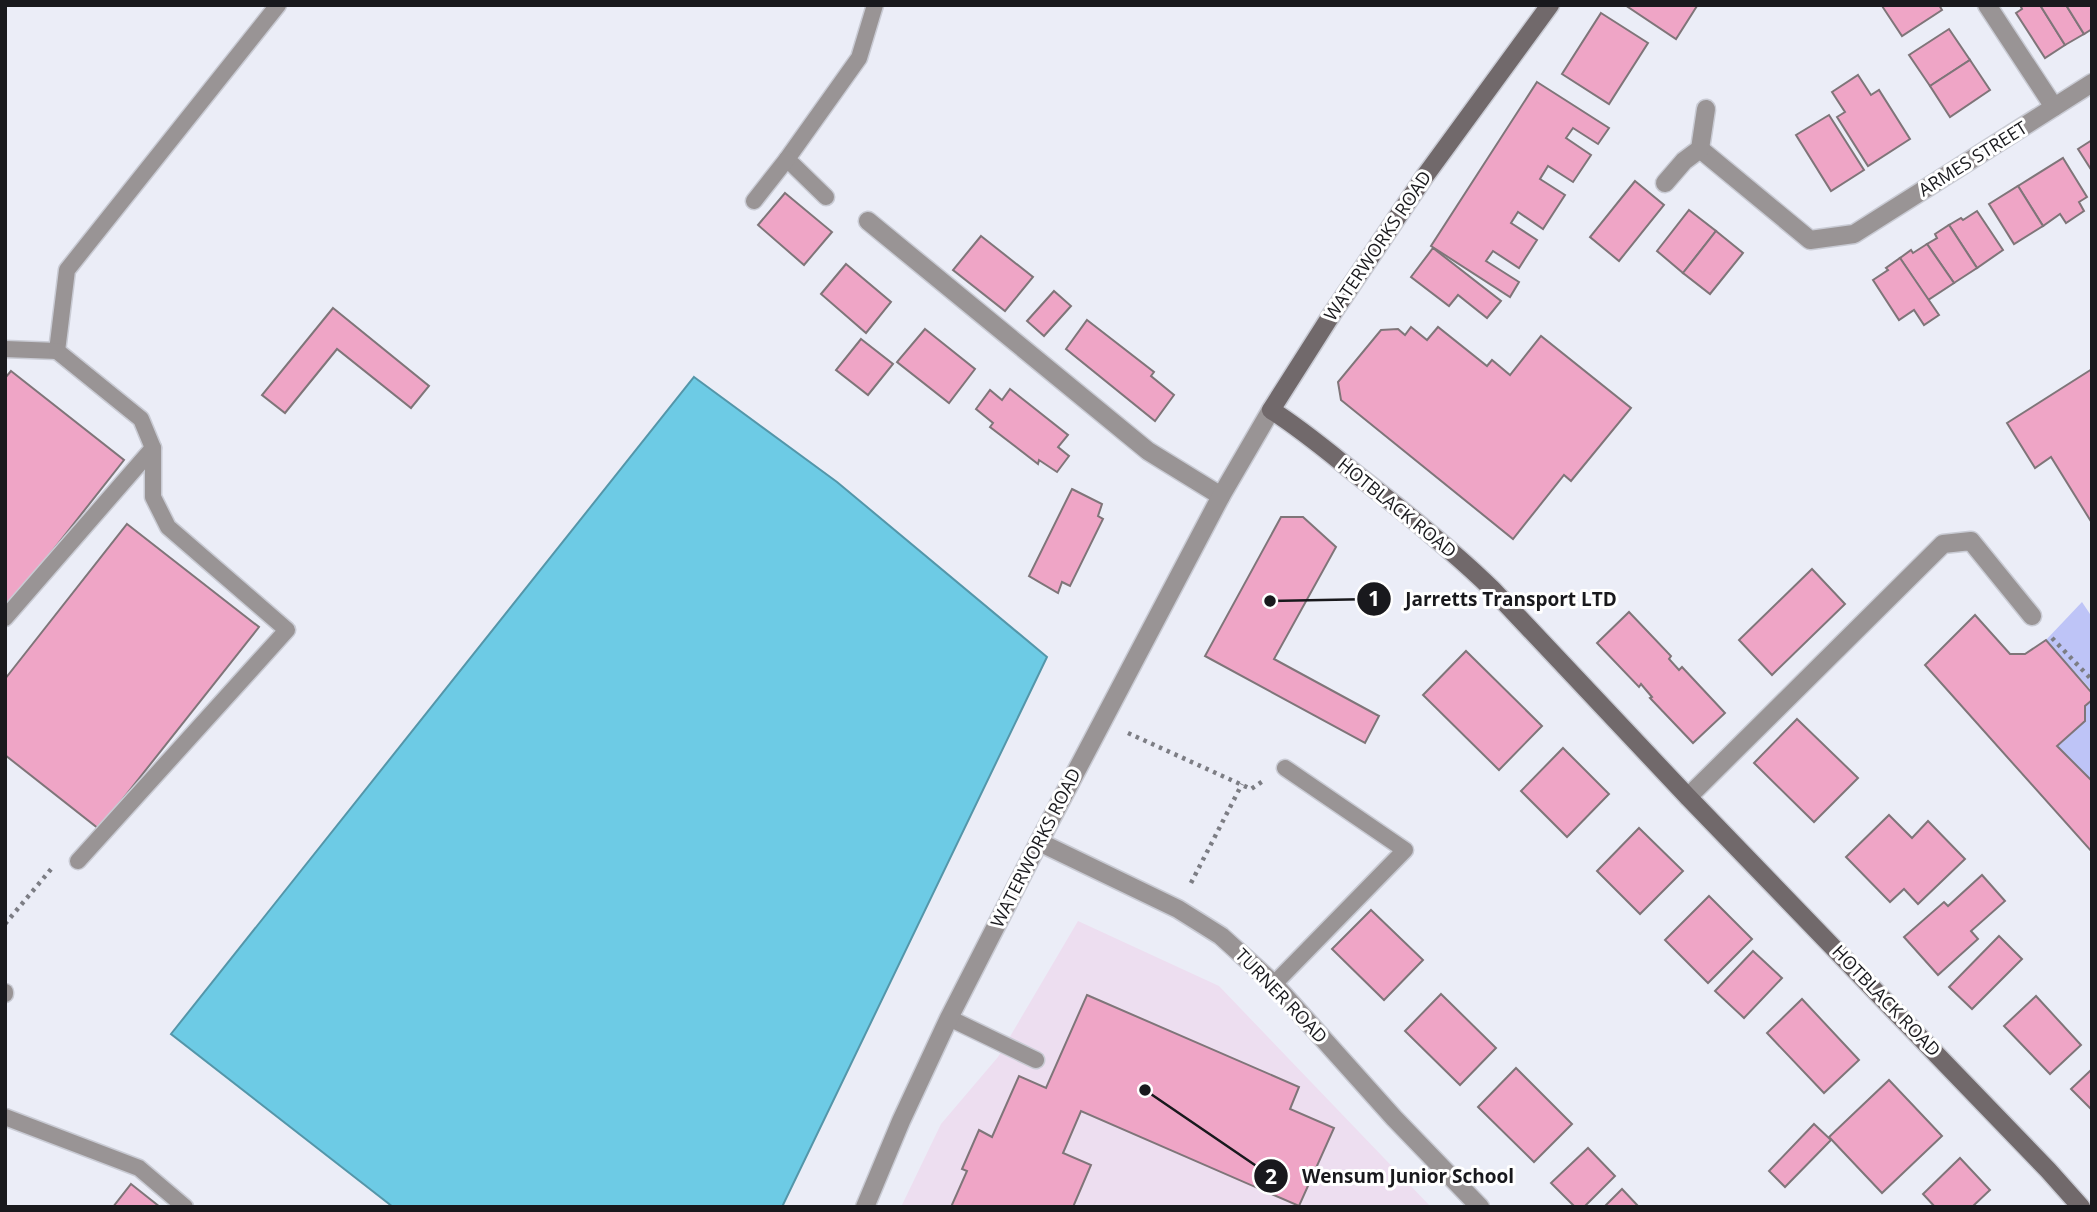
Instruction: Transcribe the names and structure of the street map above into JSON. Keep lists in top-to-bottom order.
{
  "streets": {
    "street": [
      "ARMES STREET",
      "WATERWORKS ROAD",
      "HOTBLACK ROAD",
      "TURNER ROAD"
    ]
  },
  "crossings": [
    ["WATERWORKS ROAD", "HOTBLACK ROAD"],
    ["WATERWORKS ROAD", "TURNER ROAD"]
  ],
  "places": ["Jarretts Transport LTD", "Wensum Junior School"]
}
